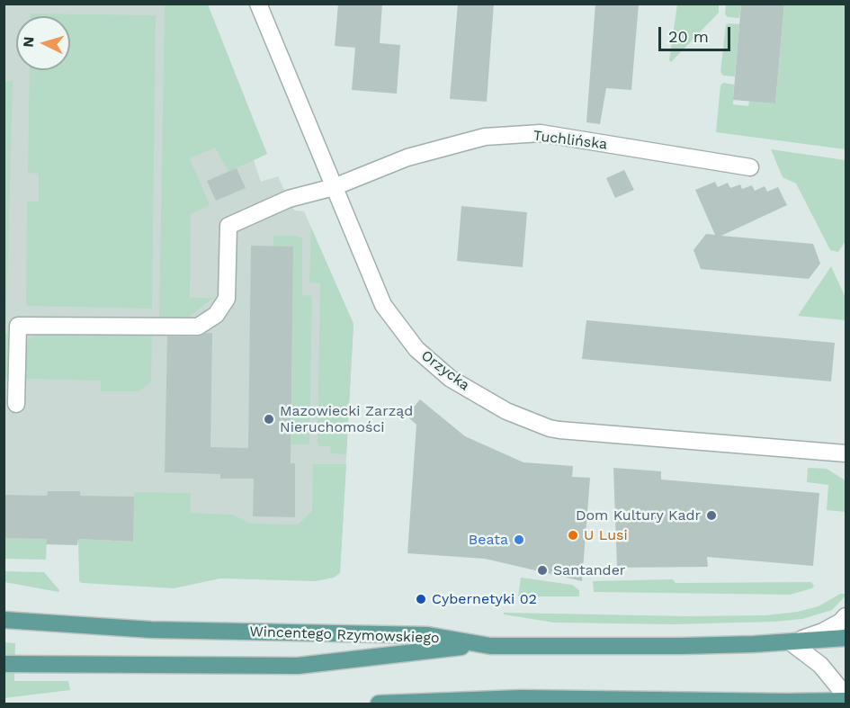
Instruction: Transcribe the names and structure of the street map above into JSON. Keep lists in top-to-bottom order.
{
  "streets": {
    "main road": ["Wincentego Rzymowskiego"],
    "street": ["Tuchlińska", "Orzycka"]
  },
  "crossings": [
    ["Tuchlińska", "Orzycka"]
  ],
  "places": [
    "Mazowiecki Zarząd Nieruchomości",
    "Dom Kultury Kadr",
    "U Lusi",
    "Beata",
    "Santander",
    "Cybernetyki 02"
  ],
  "scale_bar": "20 m",
  "north": "left"
}
